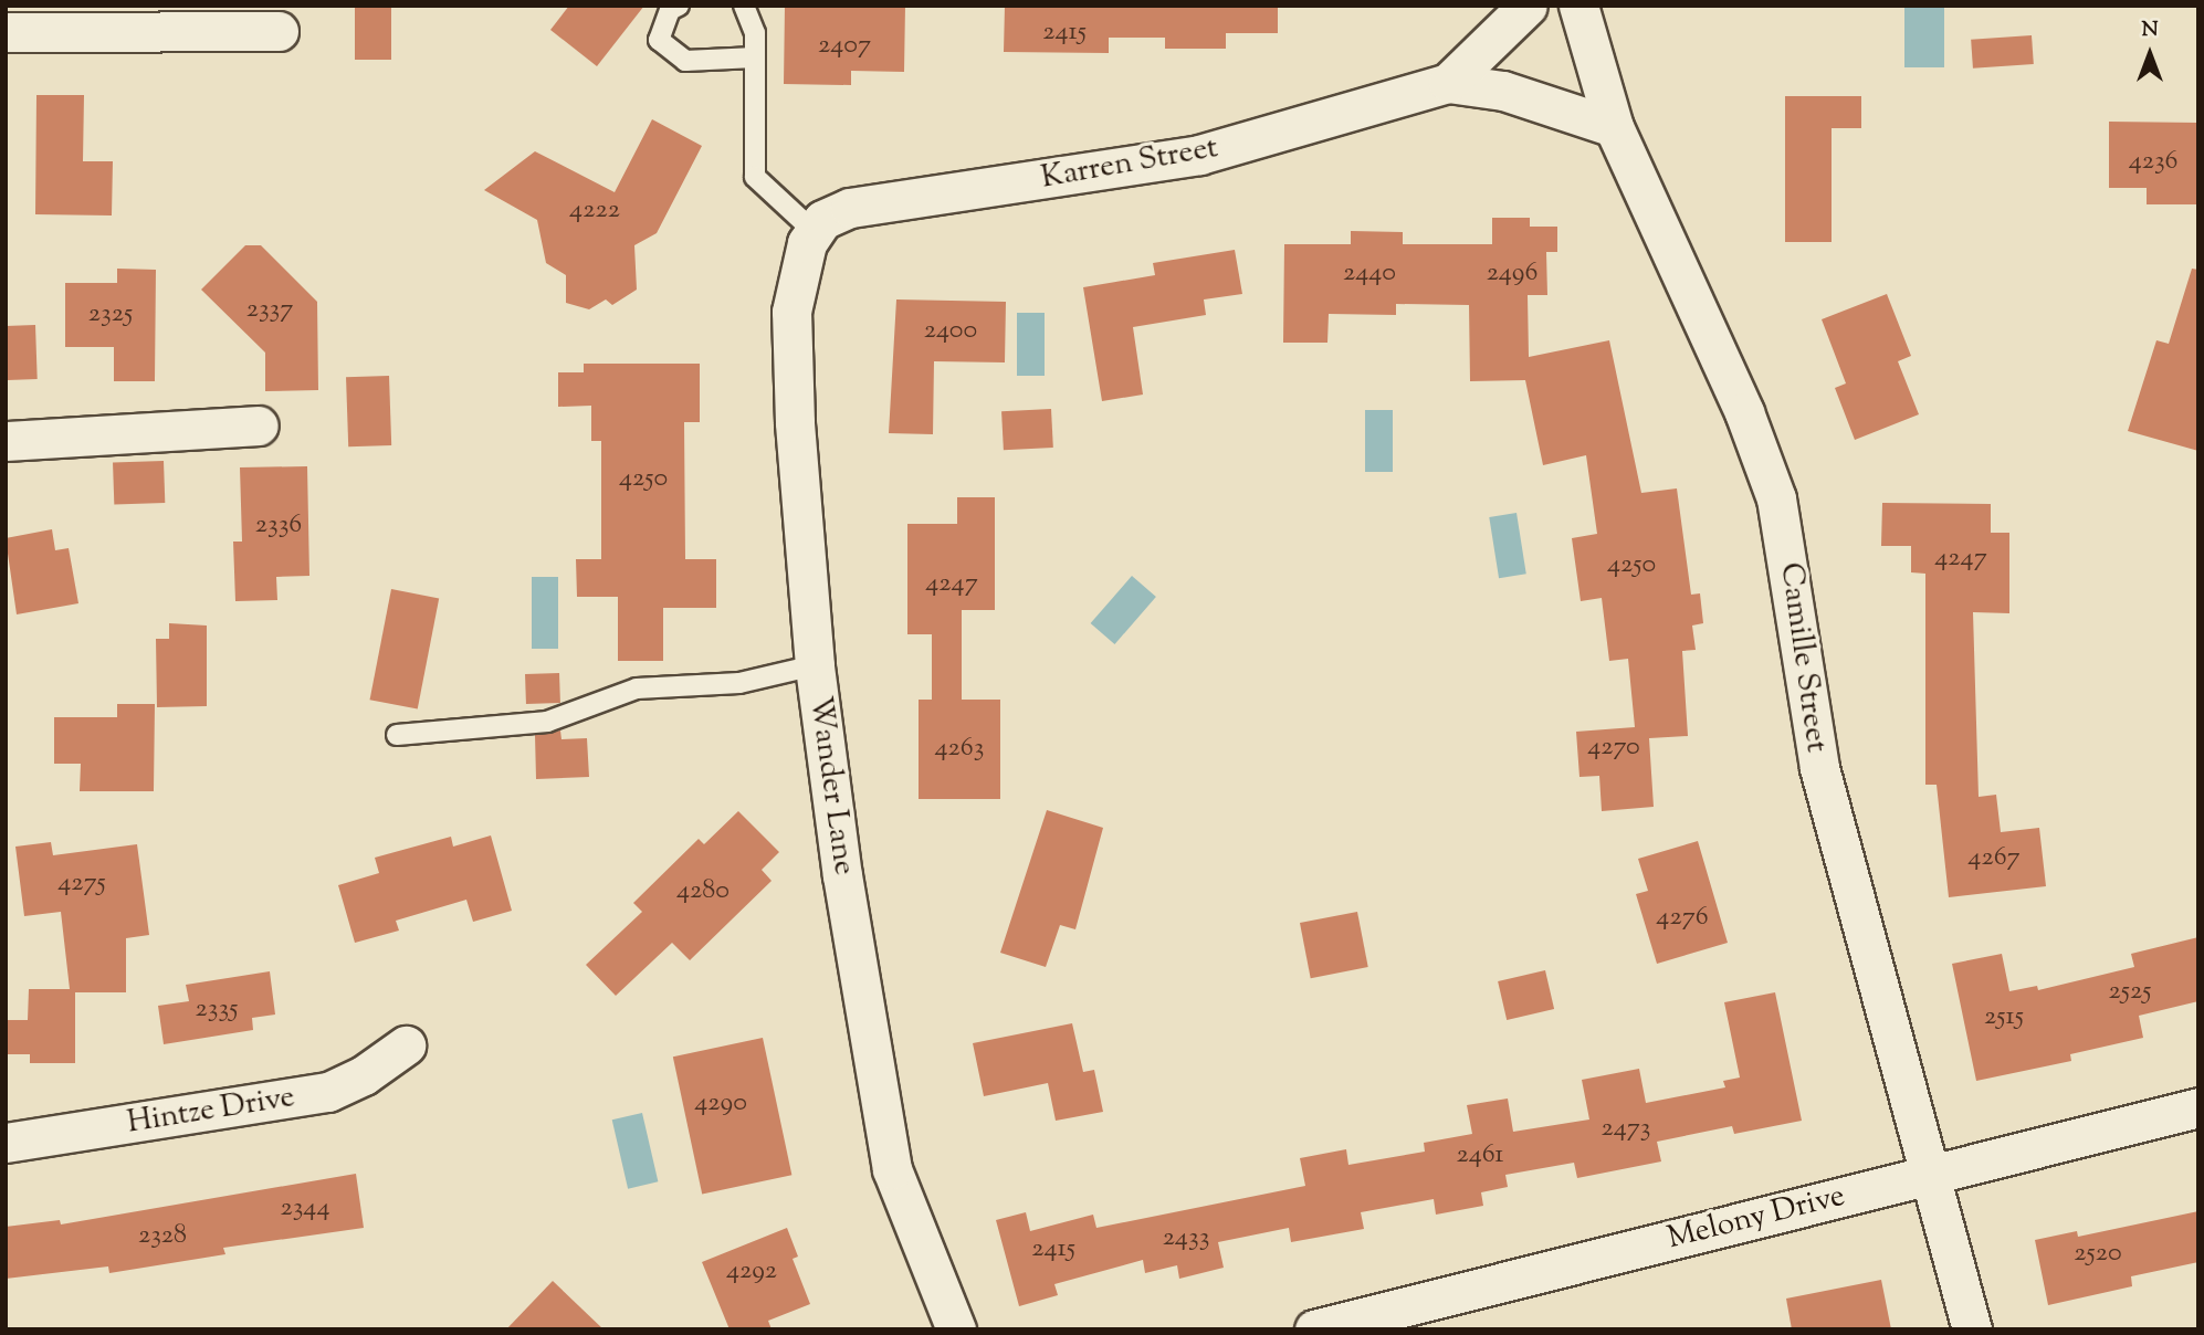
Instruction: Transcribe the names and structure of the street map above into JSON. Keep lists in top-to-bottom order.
{
  "streets": {
    "street": [
      "Karren Street",
      "Camille Street",
      "Wander Lane",
      "Hintze Drive",
      "Melony Drive"
    ]
  },
  "crossings": [
    ["Karren Street", "Camille Street"],
    ["Karren Street", "Wander Lane"],
    ["Camille Street", "Melony Drive"]
  ],
  "house_numbers": [
    "2415",
    "2407",
    "4236",
    "4222",
    "2440",
    "2496",
    "2337",
    "2325",
    "2400",
    "4250",
    "2336",
    "4247",
    "4250",
    "4247",
    "4270",
    "4263",
    "4267",
    "4275",
    "4280",
    "4276",
    "2525",
    "2335",
    "2515",
    "4290",
    "2473",
    "2461",
    "2344",
    "2328",
    "2433",
    "2415",
    "2520",
    "4292"
  ],
  "north": "top"
}
